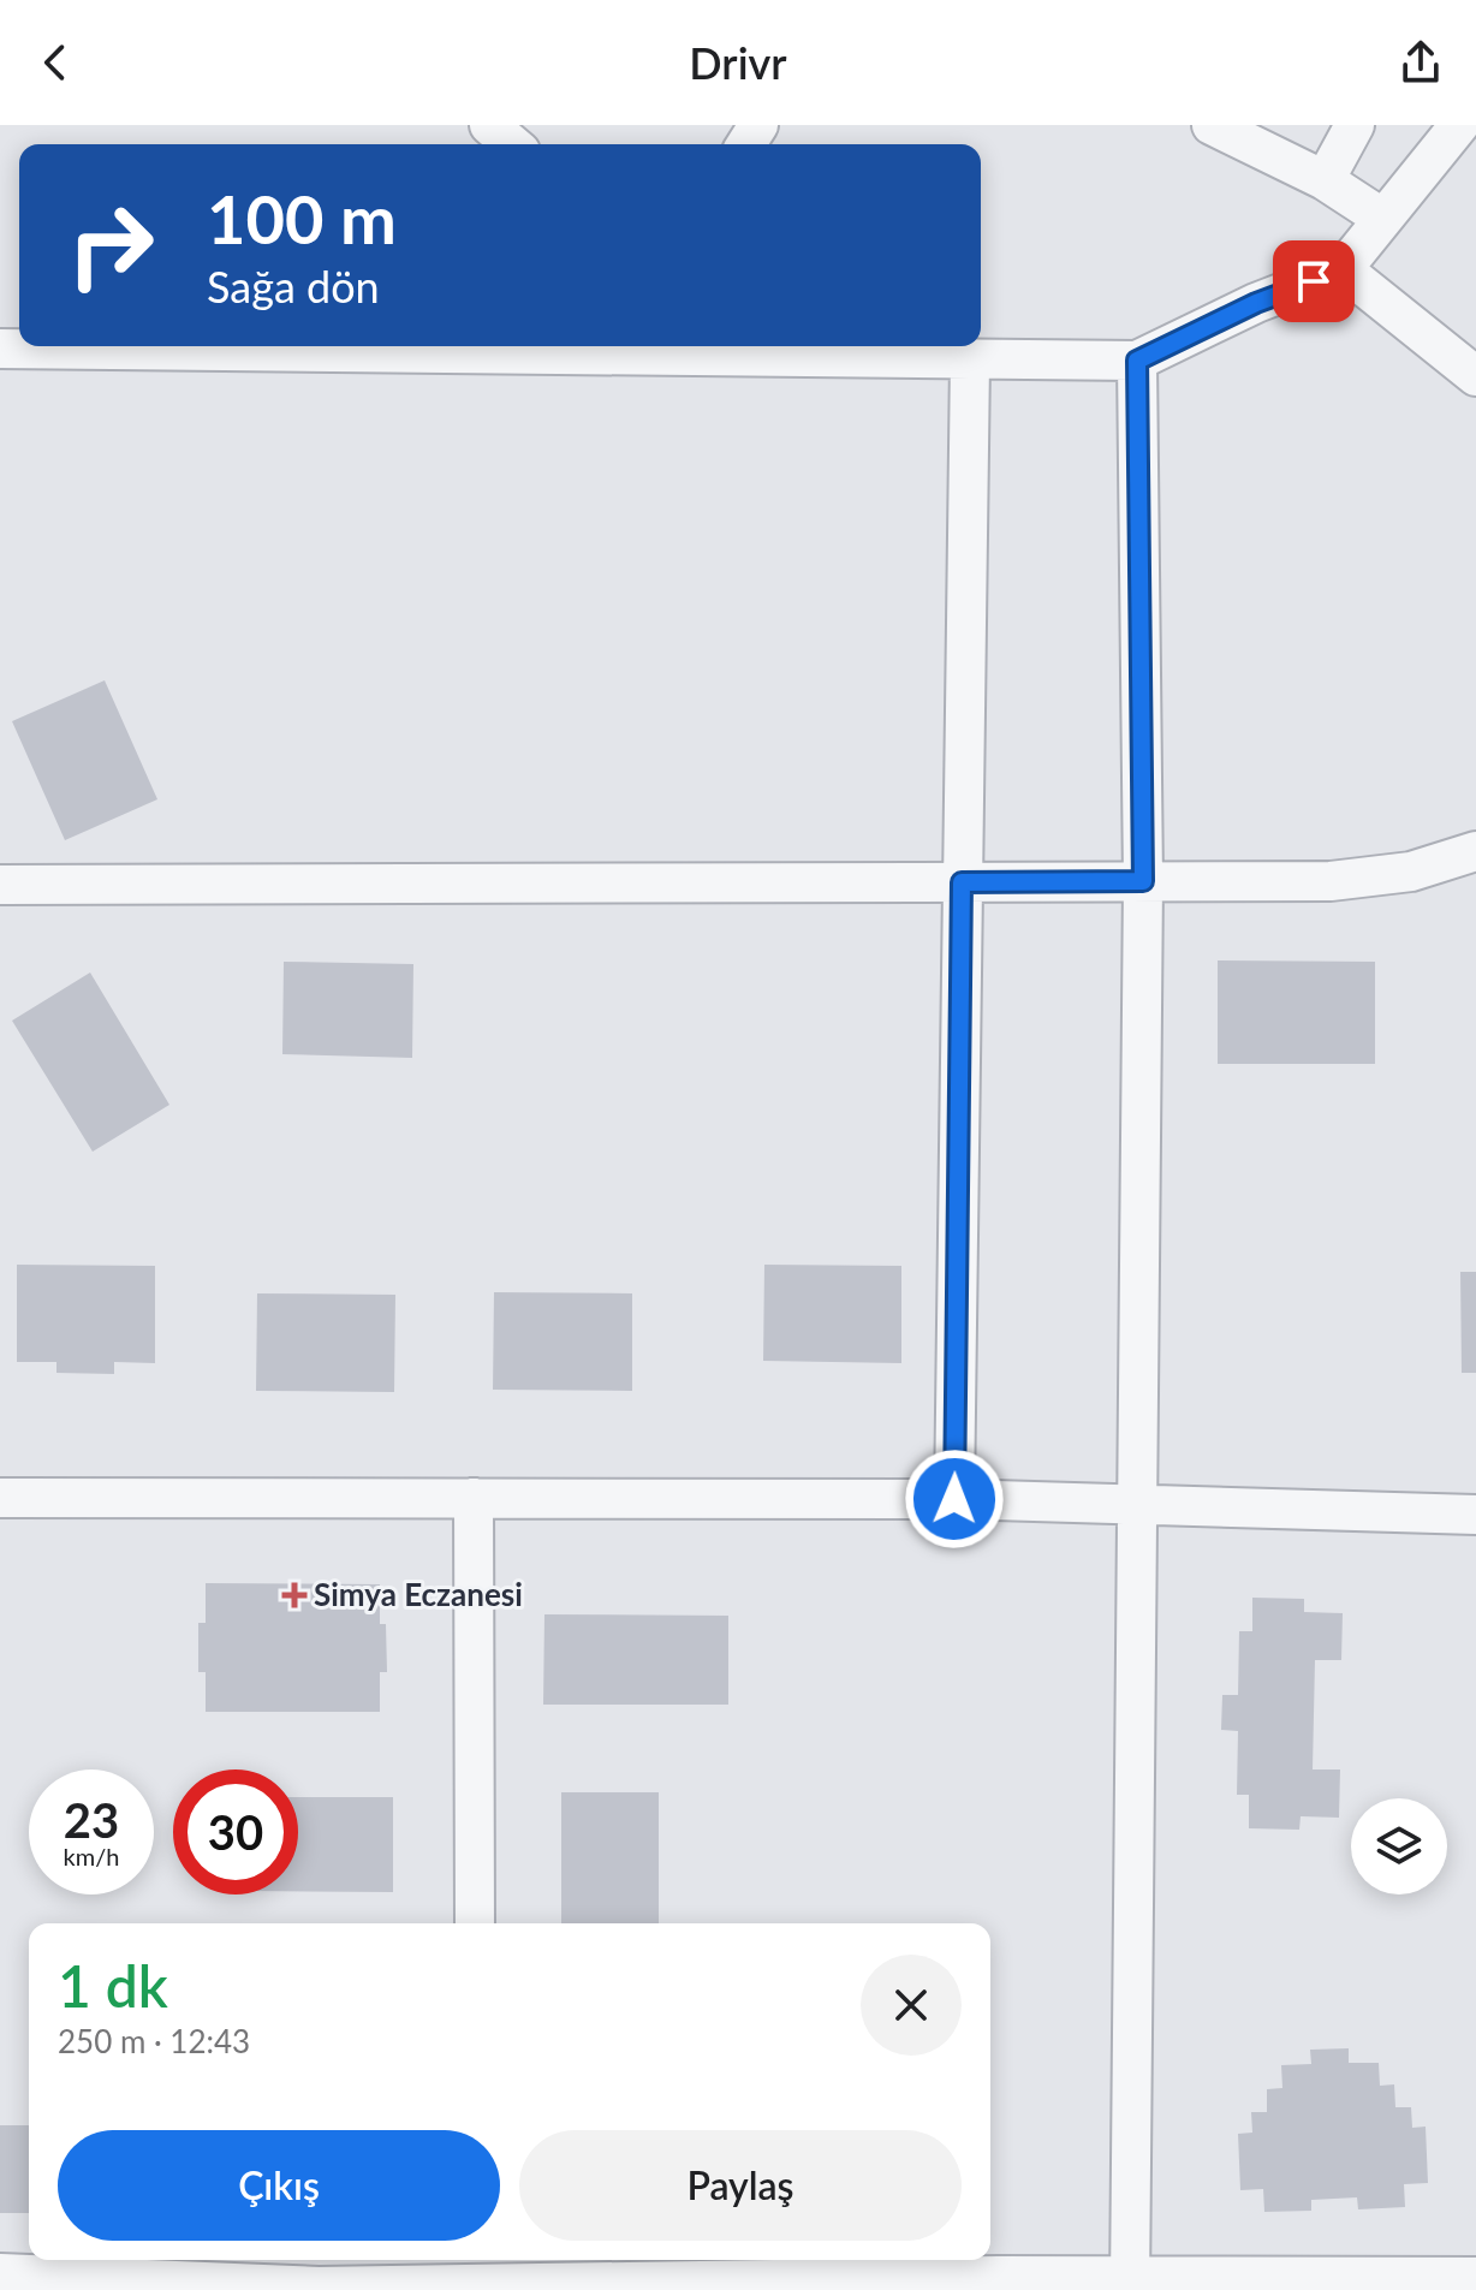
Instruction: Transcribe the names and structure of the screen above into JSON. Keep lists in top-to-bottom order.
{
  "places": {
    "health": ["Simya Eczanesi"]
  },
  "page": {
    "header": "Drivr",
    "turn": ["100 m", "Sağa dön"],
    "speed": "23 km/h",
    "limit": "30",
    "heading": ["1 dk", "250 m · 12:43"],
    "buttons": ["Çıkış", "Paylaş"]
  }
}
